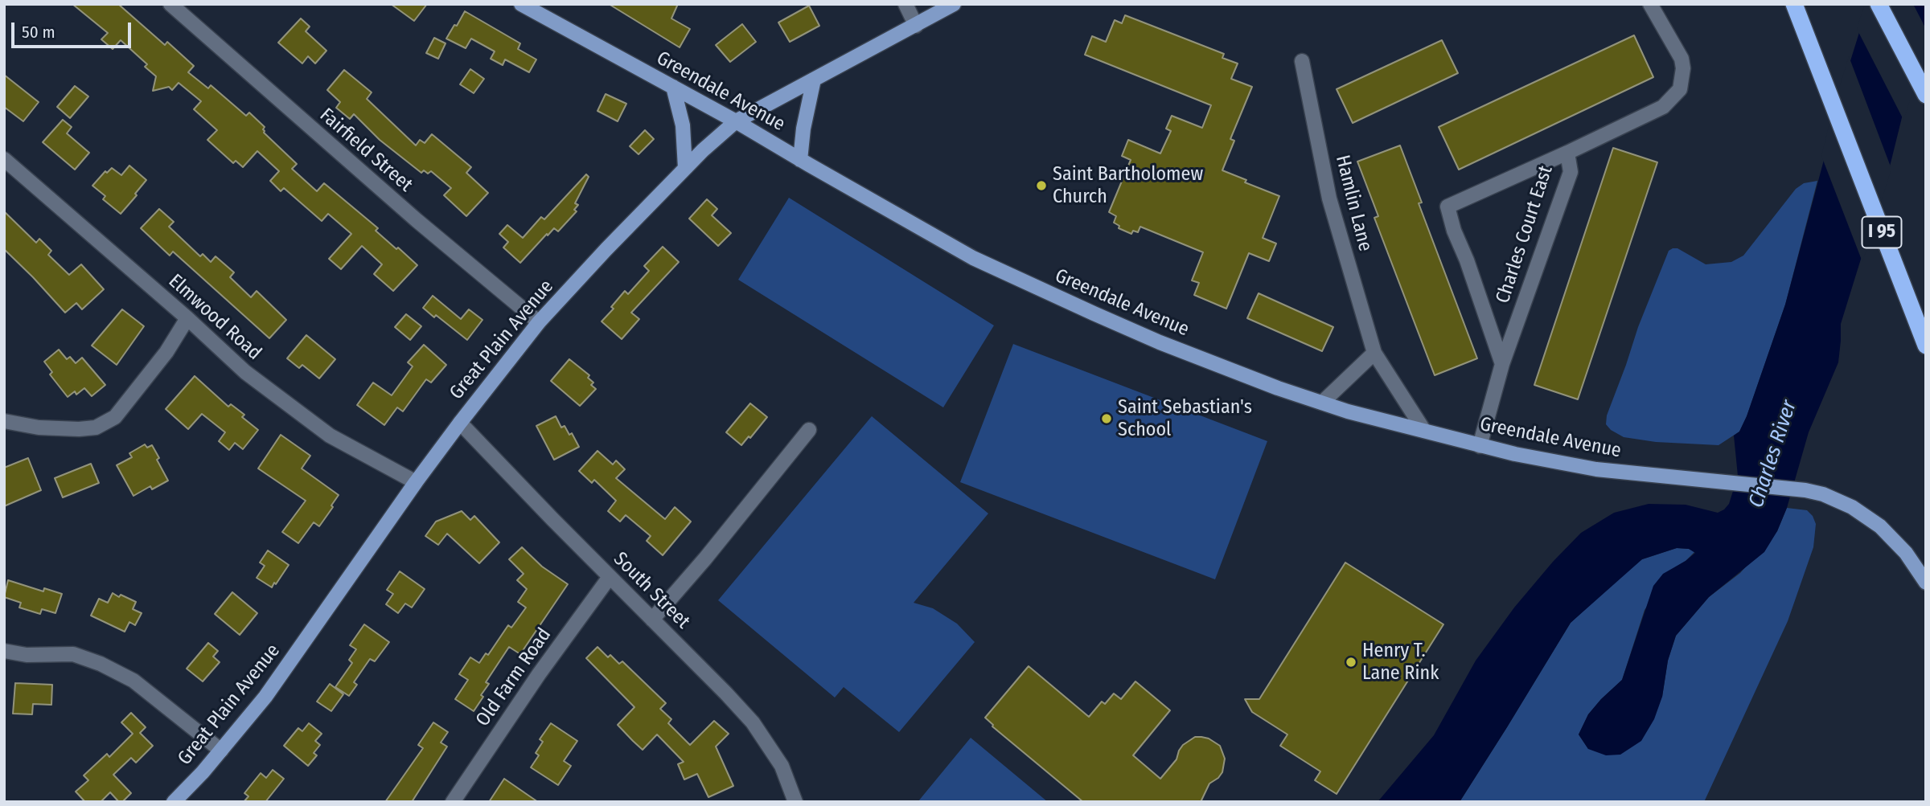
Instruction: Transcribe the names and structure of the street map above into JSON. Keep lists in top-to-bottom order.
{
  "streets": {
    "highway": ["I 95"],
    "main road": ["Greendale Avenue", "Great Plain Avenue"],
    "street": [
      "Fairfield Street",
      "Hamlin Lane",
      "Charles Court East",
      "Elmwood Road",
      "South Street",
      "Old Farm Road"
    ]
  },
  "crossings": [
    ["Greendale Avenue", "Hamlin Lane"],
    ["Greendale Avenue", "Charles Court East"],
    ["Greendale Avenue", "Great Plain Avenue"],
    ["Fairfield Street", "Great Plain Avenue"],
    ["Elmwood Road", "Great Plain Avenue"],
    ["Great Plain Avenue", "South Street"],
    ["South Street", "Old Farm Road"]
  ],
  "water": ["Charles River"],
  "places": ["Saint Bartholomew Church", "Saint Sebastian's School", "Henry T. Lane Rink"],
  "scale_bar": "50 m"
}
